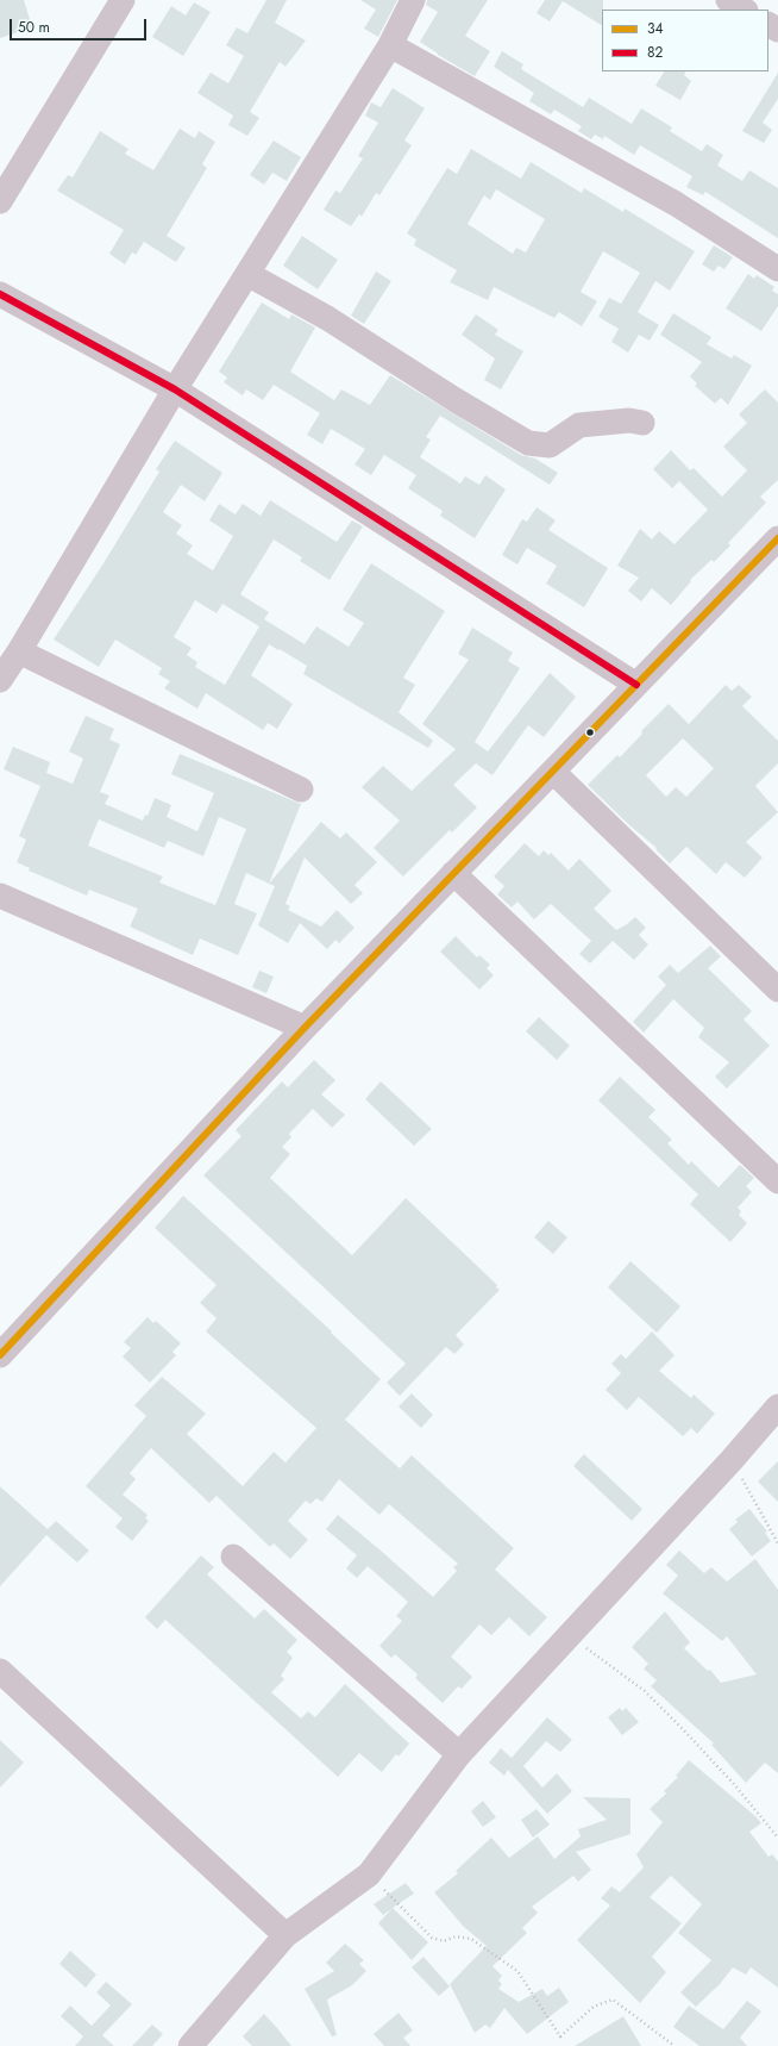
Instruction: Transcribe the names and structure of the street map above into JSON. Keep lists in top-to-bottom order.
{
  "lines": ["transit line 82", "transit line 34"],
  "legend": ["34", "82"],
  "scale_bar": "50 m"
}
